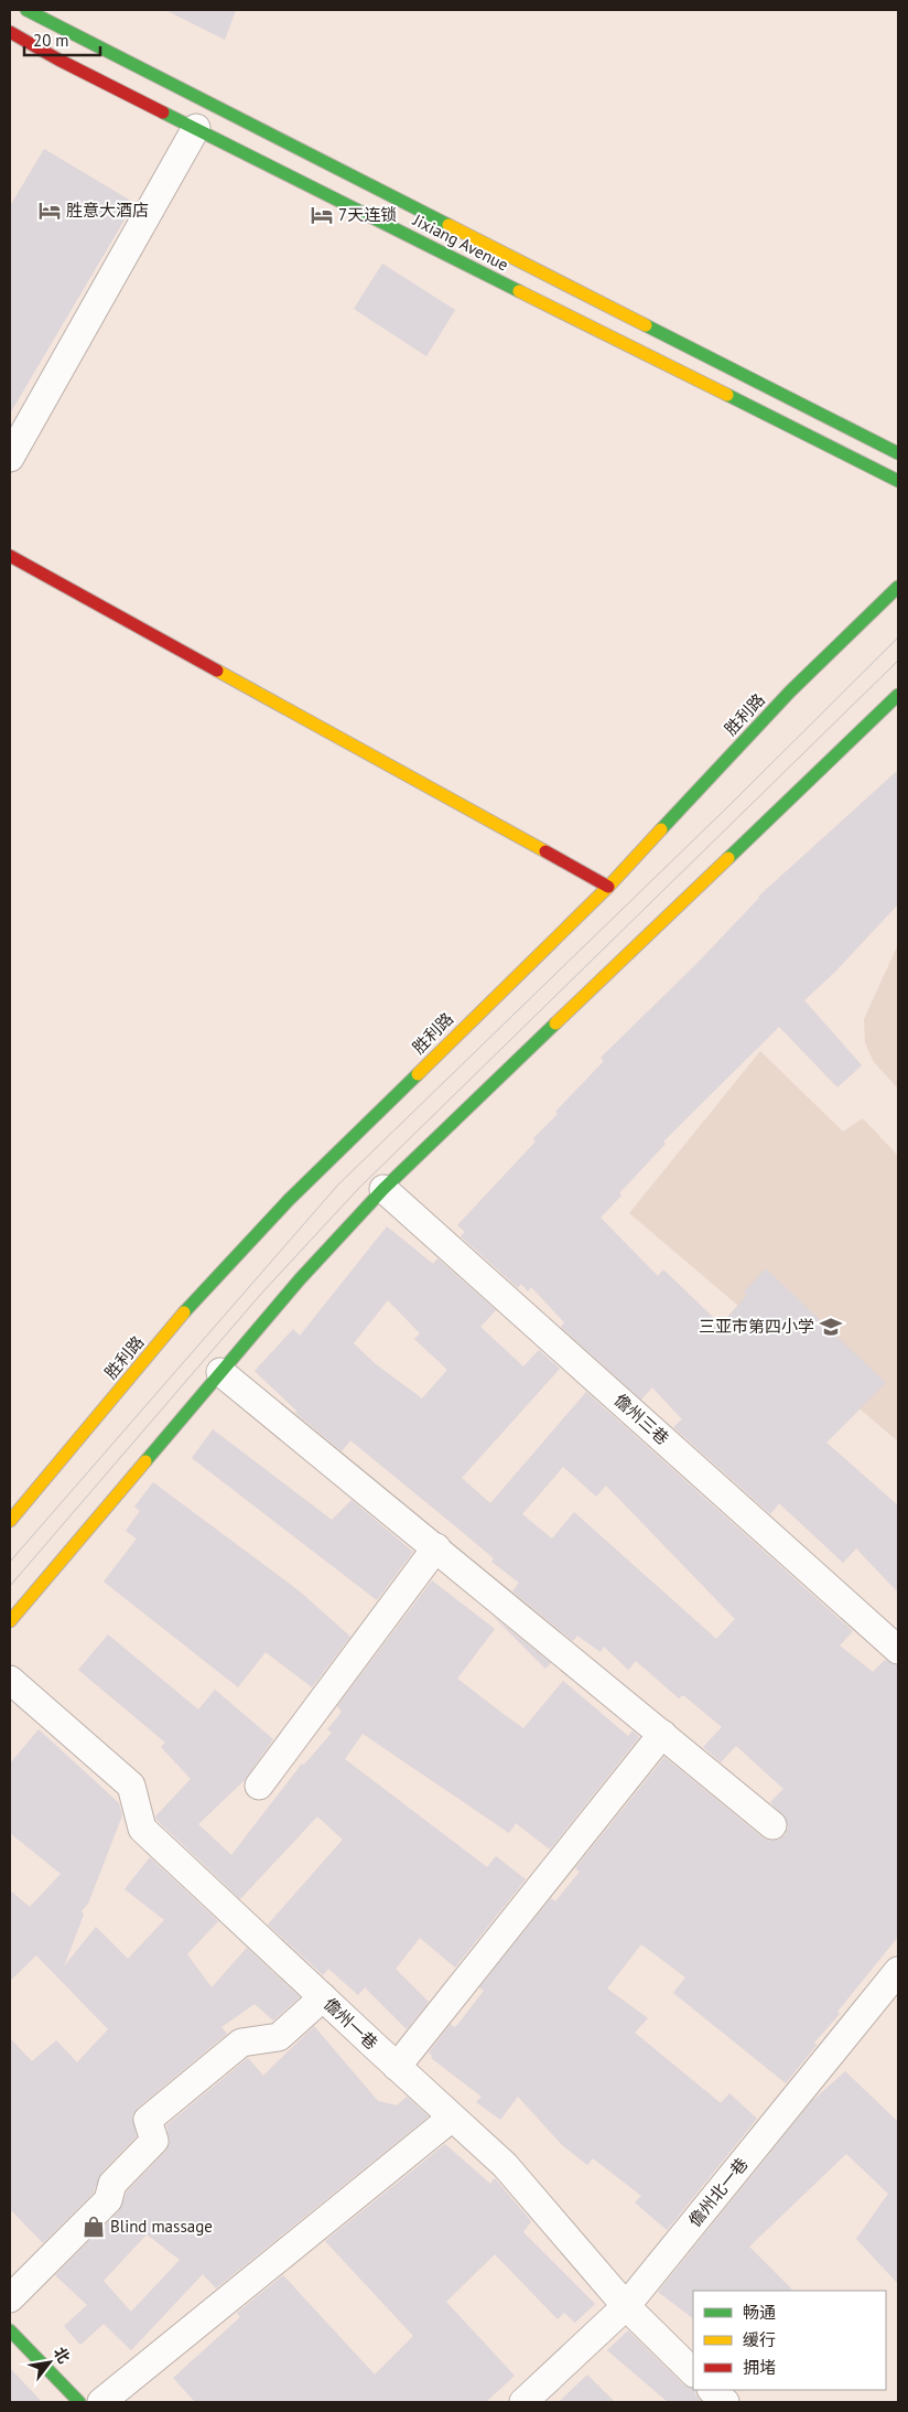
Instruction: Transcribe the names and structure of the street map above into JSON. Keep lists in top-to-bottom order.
{
  "streets": {
    "main road": ["Jixiang Avenue", "胜利路"],
    "street": ["儋州三巷", "儋州一巷", "儋州北一巷"]
  },
  "crossings": [
    ["儋州一巷", "儋州北一巷"]
  ],
  "places": {
    "hotel": ["胜意大酒店", "7天连锁"],
    "school or university": ["三亚市第四小学"],
    "shop": ["Blind massage"]
  },
  "legend": ["畅通", "缓行", "拥堵"],
  "scale_bar": "20 m",
  "north": "top right"
}
